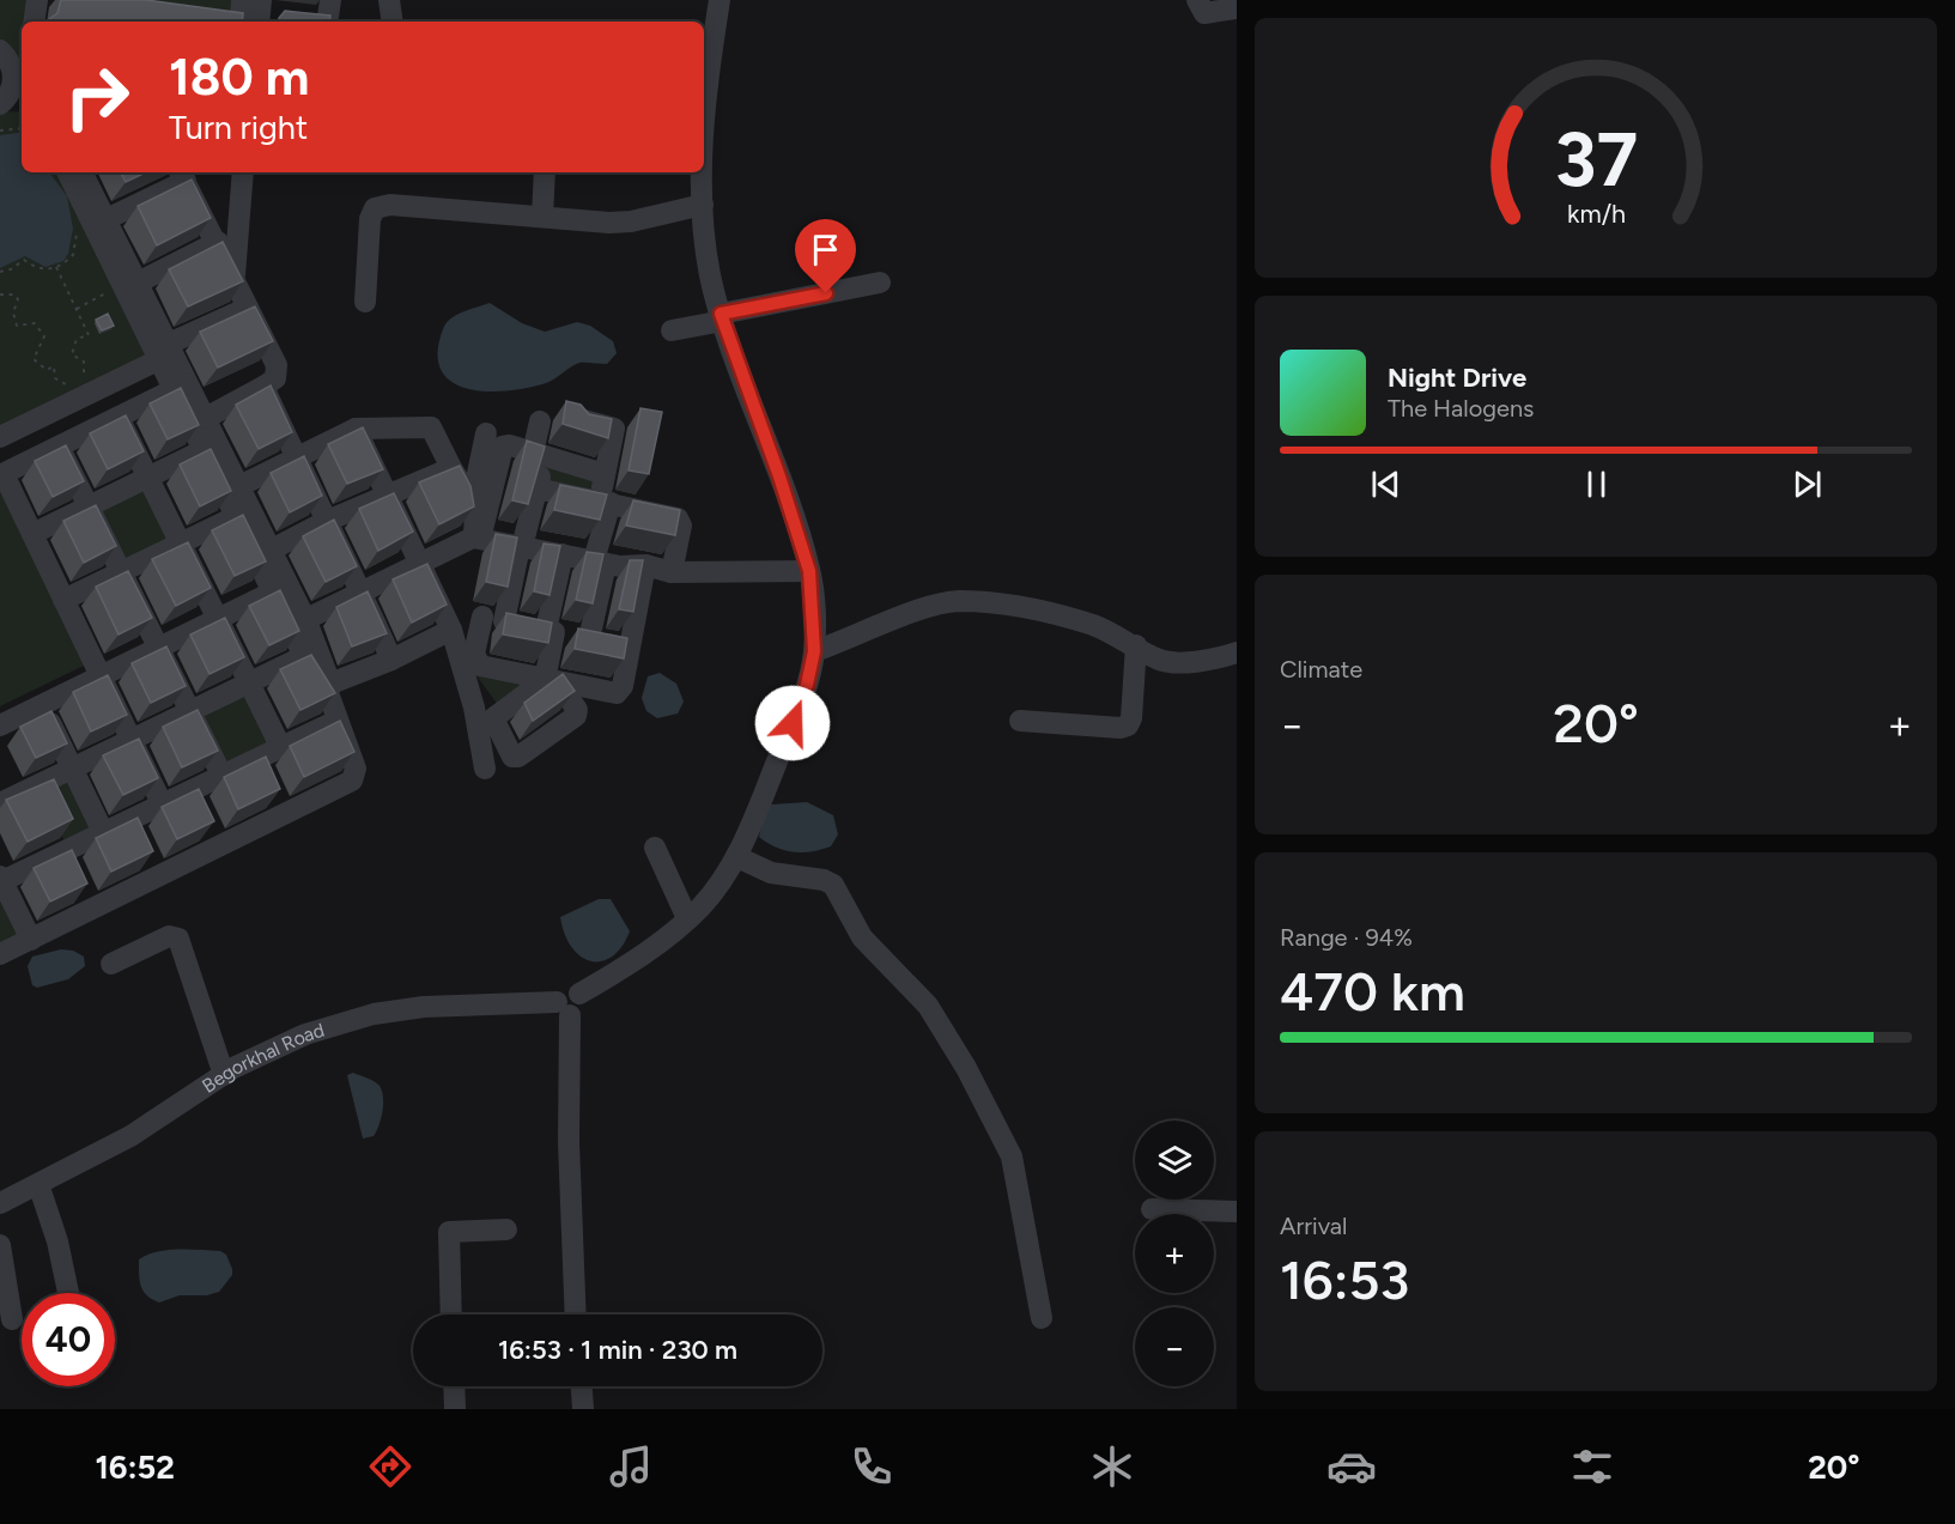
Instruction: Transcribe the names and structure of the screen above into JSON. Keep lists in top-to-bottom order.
{
  "streets": {
    "street": ["Begorkhal Road"]
  },
  "page": {
    "turn": ["180 m", "Turn right"],
    "song": ["Night Drive", "The Halogens"],
    "tile": [
      "Climate",
      ["Range · 94%", "470 km"],
      ["Arrival", "16:53"]
    ],
    "heat": ["−", "20°", "+"],
    "map_buttons": ["+", "−"],
    "limit": "40",
    "trip": "16:53 · 1 min · 230 m",
    "tabs": ["16:52", "20°"],
    "gauge": ["37", "km/h"]
  }
}
